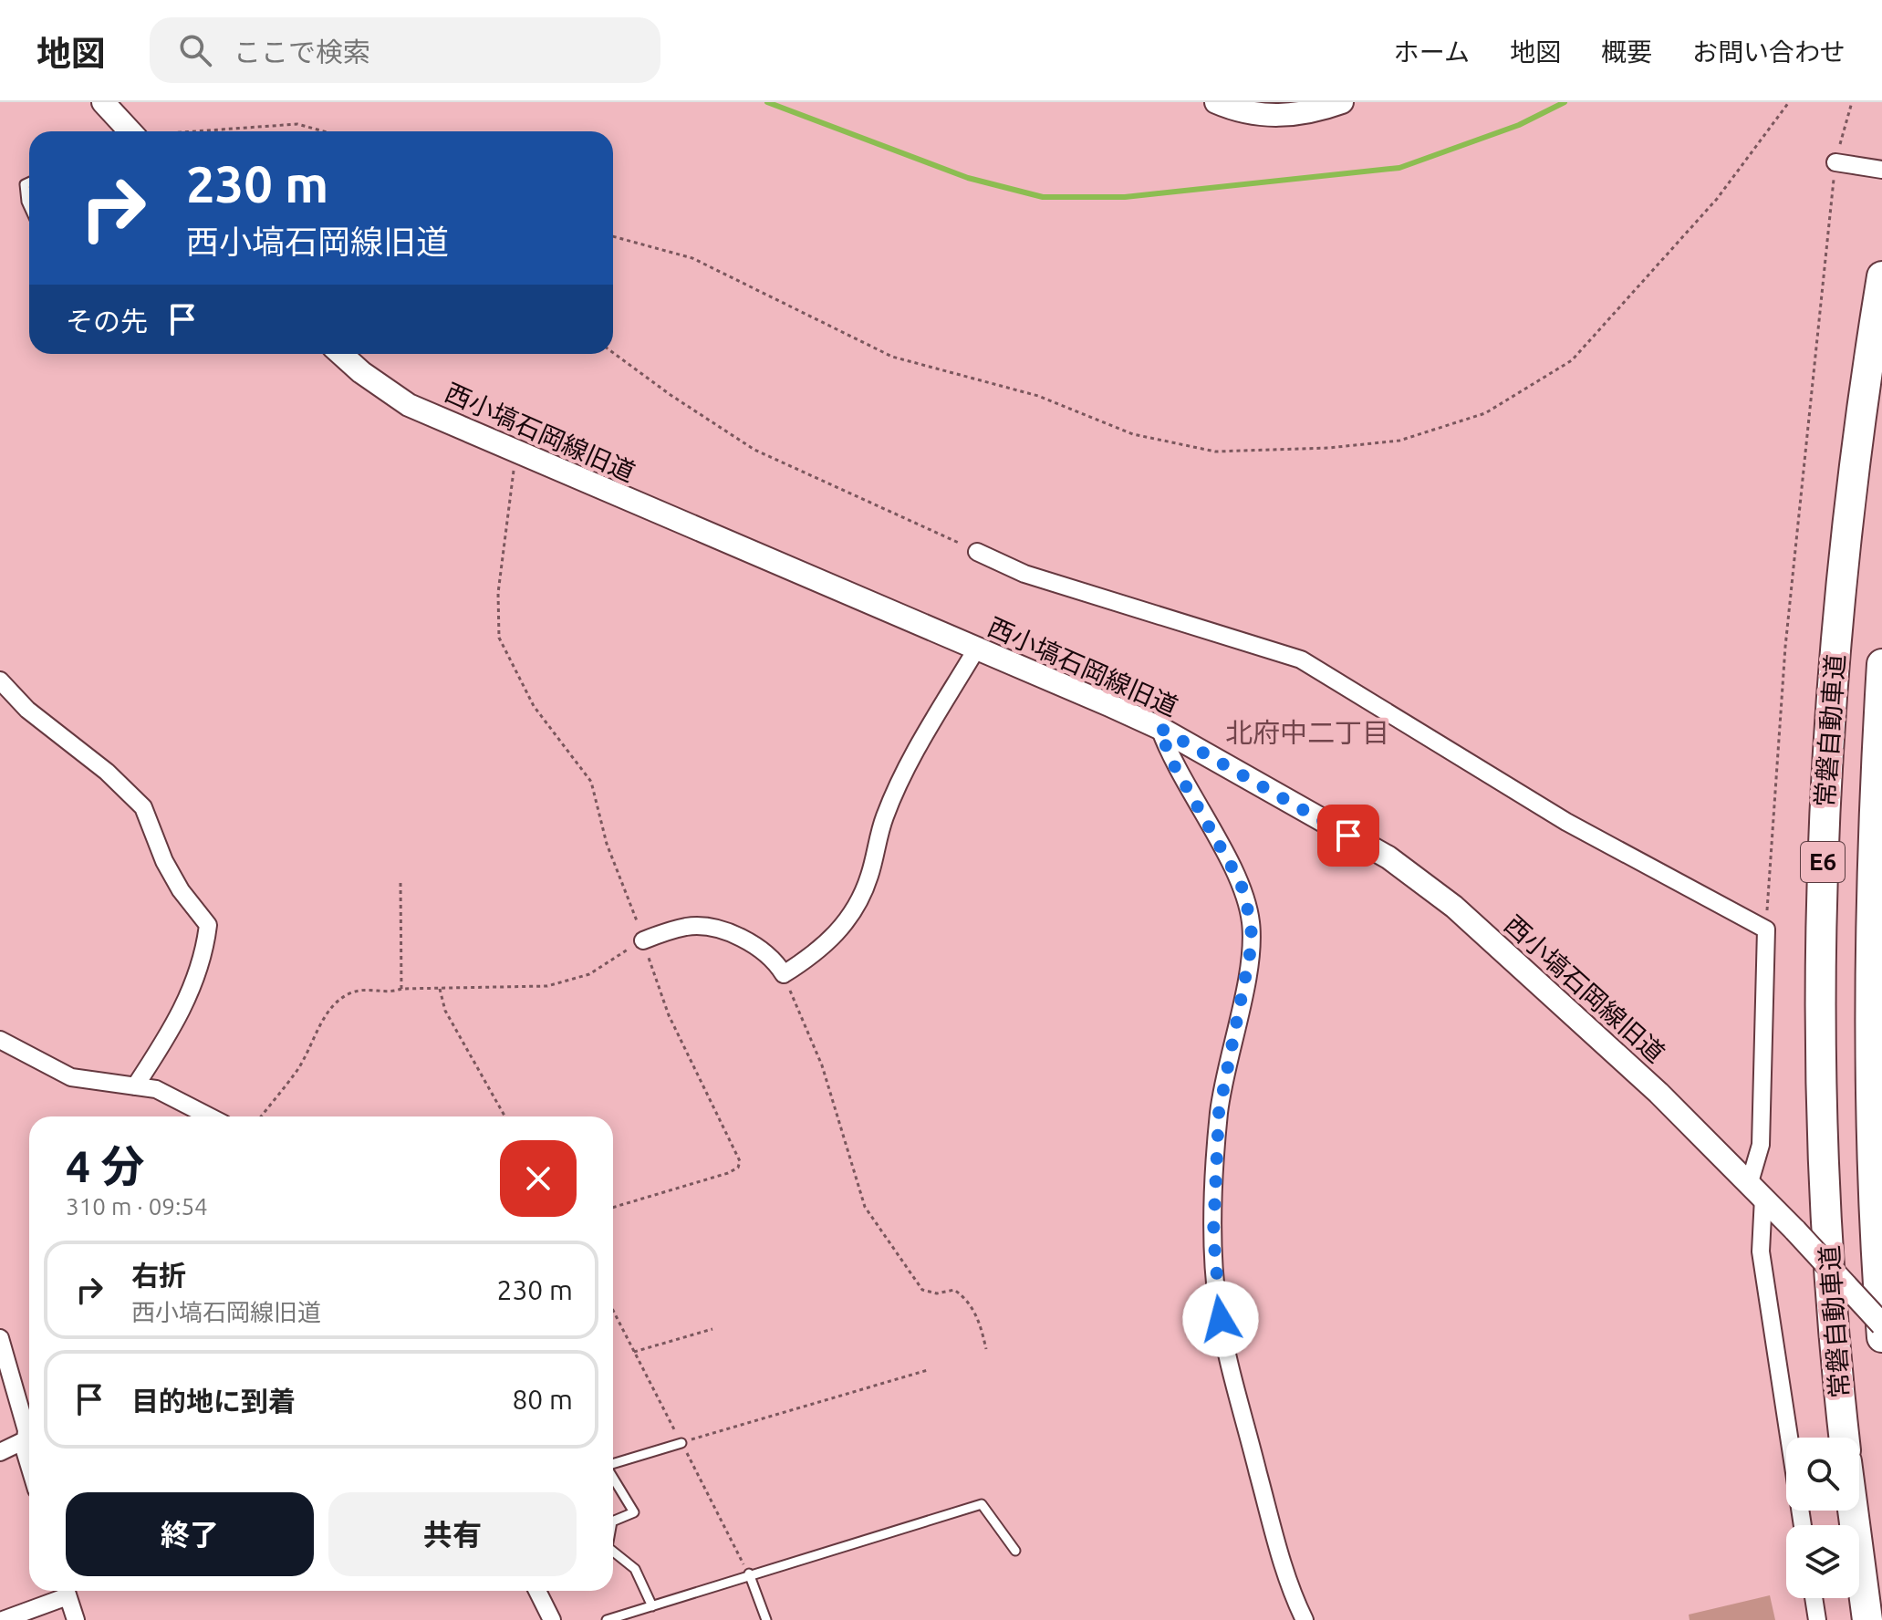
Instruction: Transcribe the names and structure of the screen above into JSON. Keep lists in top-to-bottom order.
{
  "streets": {
    "highway": ["常磐自動車道", "E6"],
    "street": ["西小塙石岡線旧道"]
  },
  "districts": ["北府中二丁目"],
  "page": {
    "header": "地図",
    "search": "ここで検索",
    "nav": [
      "ホーム",
      "地図",
      "概要",
      "お問い合わせ"
    ],
    "turn": ["230 m", "西小塙石岡線旧道"],
    "then": "その先",
    "heading": ["4 分", "310 m · 09:54"],
    "list": [
      {
        "name": "右折",
        "note": "西小塙石岡線旧道",
        "value": "230 m"
      },
      {
        "name": "目的地に到着",
        "value": "80 m"
      }
    ],
    "buttons": ["終了", "共有"]
  }
}
